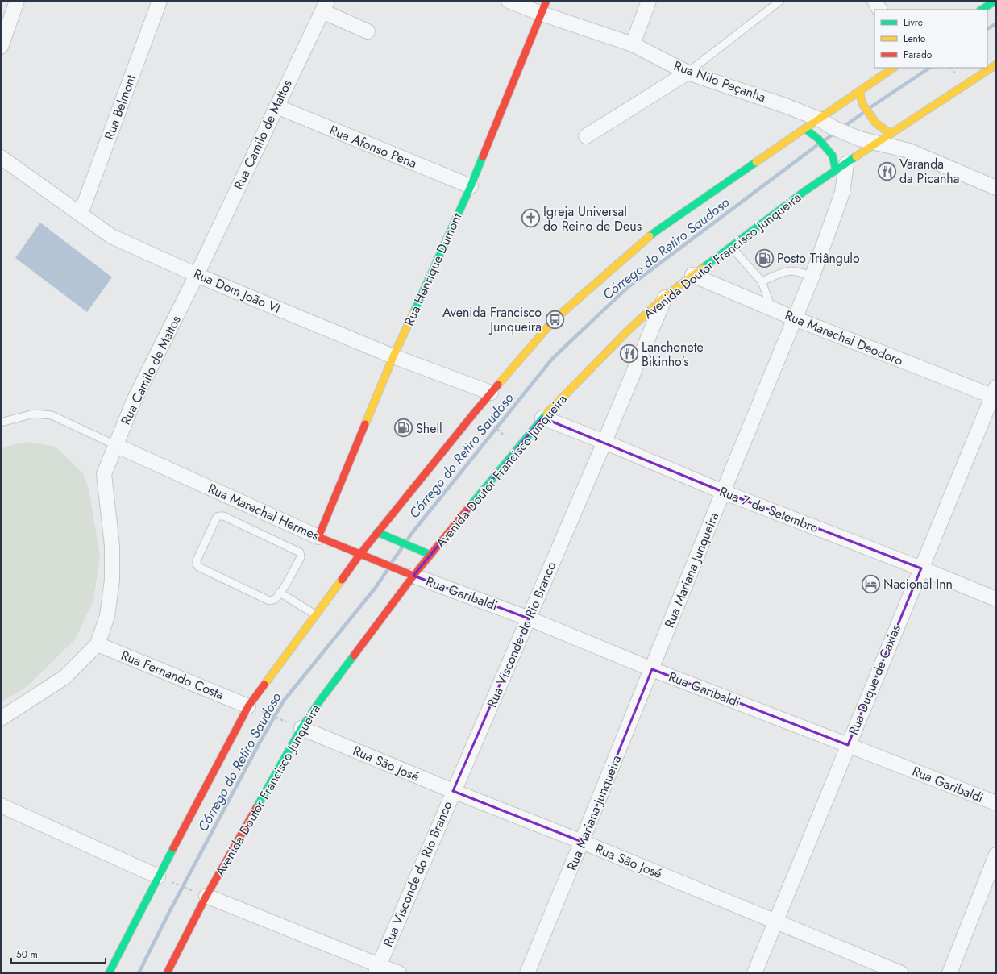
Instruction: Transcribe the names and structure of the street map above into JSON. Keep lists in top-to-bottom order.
{
  "streets": {
    "main road": ["Avenida Doutor Francisco Junqueira", "Rua Henrique Dumont", "Rua Marechal Hermes"],
    "street": [
      "Rua Nilo Peçanha",
      "Rua Belmont",
      "Rua Camilo de Mattos",
      "Rua Afonso Pena",
      "Rua Dom João VI",
      "Rua Marechal Deodoro",
      "Rua 7 de Setembro",
      "Rua Mariana Junqueira",
      "Rua Garibaldi",
      "Rua Visconde do Rio Branco",
      "Rua Fernando Costa",
      "Rua Duque de Caxias",
      "Rua São José"
    ]
  },
  "crossings": [
    ["Rua Nilo Peçanha", "Avenida Doutor Francisco Junqueira"],
    ["Rua Nilo Peçanha", "Rua Henrique Dumont"],
    ["Rua Belmont", "Rua Dom João VI"],
    ["Rua Camilo de Mattos", "Rua Afonso Pena"],
    ["Rua Camilo de Mattos", "Rua Dom João VI"],
    ["Rua Camilo de Mattos", "Rua Marechal Hermes"],
    ["Rua Camilo de Mattos", "Rua Fernando Costa"],
    ["Rua Afonso Pena", "Rua Henrique Dumont"],
    ["Avenida Doutor Francisco Junqueira", "Rua Marechal Deodoro"],
    ["Avenida Doutor Francisco Junqueira", "Rua 7 de Setembro"],
    ["Avenida Doutor Francisco Junqueira", "Rua Marechal Hermes"],
    ["Avenida Doutor Francisco Junqueira", "Rua Mariana Junqueira"],
    ["Avenida Doutor Francisco Junqueira", "Rua Garibaldi"],
    ["Avenida Doutor Francisco Junqueira", "Rua Visconde do Rio Branco"],
    ["Avenida Doutor Francisco Junqueira", "Rua São José"],
    ["Rua Henrique Dumont", "Rua Dom João VI"],
    ["Rua Henrique Dumont", "Rua Marechal Hermes"],
    ["Rua Marechal Deodoro", "Rua Mariana Junqueira"],
    ["Rua Marechal Deodoro", "Rua Duque de Caxias"],
    ["Rua 7 de Setembro", "Rua Mariana Junqueira"],
    ["Rua 7 de Setembro", "Rua Visconde do Rio Branco"],
    ["Rua 7 de Setembro", "Rua Duque de Caxias"],
    ["Rua Marechal Hermes", "Rua Garibaldi"],
    ["Rua Mariana Junqueira", "Rua Garibaldi"],
    ["Rua Mariana Junqueira", "Rua São José"],
    ["Rua Garibaldi", "Rua Visconde do Rio Branco"],
    ["Rua Garibaldi", "Rua Duque de Caxias"],
    ["Rua Visconde do Rio Branco", "Rua São José"],
    ["Rua Duque de Caxias", "Rua São José"]
  ],
  "water": ["Córrego do Retiro Saudoso"],
  "places": {
    "restaurant": ["Varanda da Picanha", "Lanchonete Bikinho's"],
    "church": ["Igreja Universal do Reino de Deus"],
    "fuel station": ["Posto Triângulo", "Shell"],
    "bus stop": ["Avenida Francisco Junqueira"],
    "hotel": ["Nacional Inn"]
  },
  "legend": ["Livre", "Lento", "Parado"],
  "scale_bar": "50 m"
}
